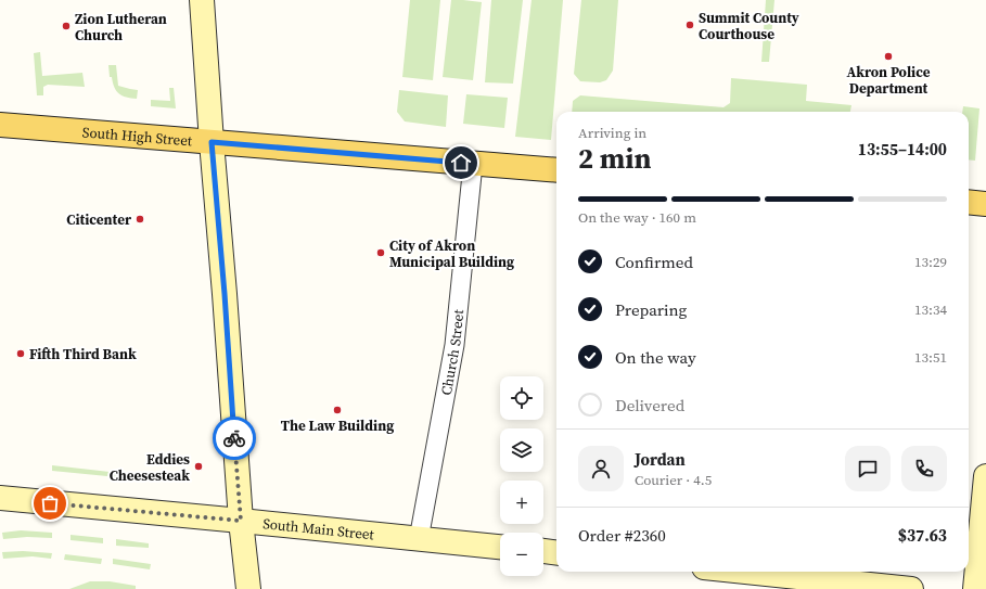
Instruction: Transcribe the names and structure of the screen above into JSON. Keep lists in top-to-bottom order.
{
  "streets": {
    "main road": ["South High Street", "South Main Street"],
    "street": ["Church Street"]
  },
  "crossings": [
    ["South High Street", "Church Street"],
    ["Church Street", "South Main Street"]
  ],
  "places": [
    "Summit County Courthouse",
    "Zion Lutheran Church",
    "Akron Police Department",
    "Citicenter",
    "City of Akron Municipal Building",
    "Fifth Third Bank",
    "The Law Building",
    "Eddies Cheesesteak"
  ],
  "page": {
    "heading": ["2 min", "Arriving in", "13:55–14:00"],
    "panel": [
      "Jordan",
      "Courier · 4.5",
      "Order #2360",
      "$37.63"
    ],
    "bar": "On the way · 160 m",
    "list": [
      ["Confirmed", "13:29"],
      ["Preparing", "13:34"],
      ["On the way", "13:51"],
      "Delivered"
    ],
    "map_buttons": ["+", "−"]
  }
}
